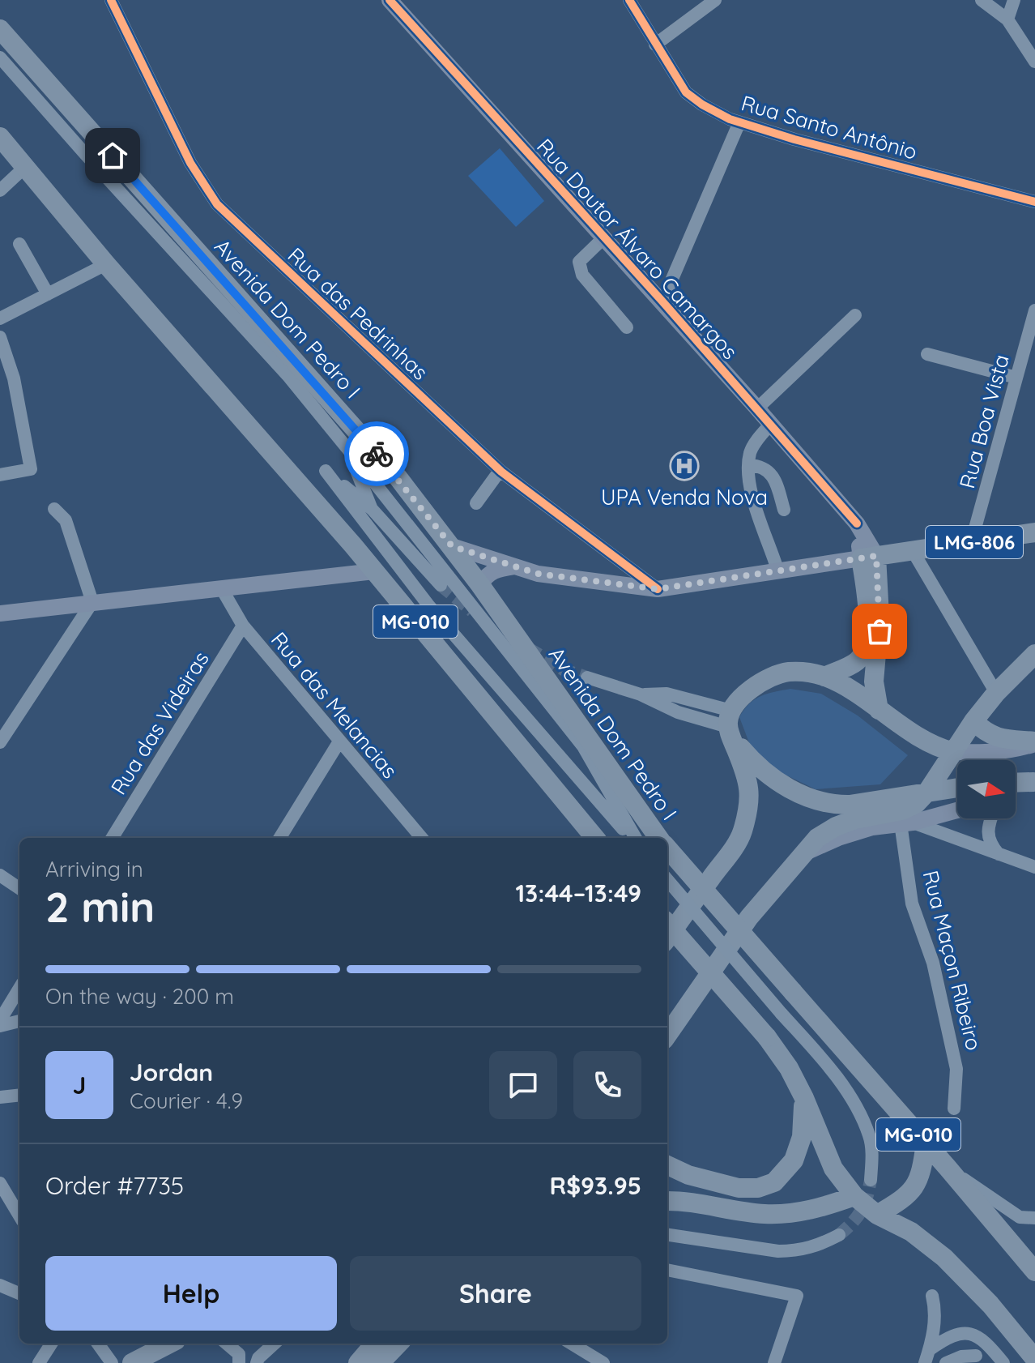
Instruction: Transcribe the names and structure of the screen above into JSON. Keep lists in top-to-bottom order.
{
  "streets": {
    "highway": [
      "Rua Doutor Álvaro Camargos",
      "Avenida Dom Pedro I",
      "LMG-806",
      "MG-010"
    ],
    "street": [
      "Rua Santo Antônio",
      "Rua das Pedrinhas",
      "Rua Boa Vista",
      "Rua das Melancias",
      "Rua das Videiras",
      "Rua Maçon Ribeiro"
    ]
  },
  "crossings": [
    ["Rua Doutor Álvaro Camargos", "LMG-806"],
    ["Rua das Pedrinhas", "LMG-806"],
    ["Avenida Dom Pedro I", "LMG-806"],
    ["Rua Boa Vista", "LMG-806"],
    ["Rua das Melancias", "Rua das Videiras"]
  ],
  "places": {
    "hospital": ["UPA Venda Nova"]
  },
  "north": "right",
  "page": {
    "heading": ["2 min", "Arriving in", "13:44–13:49"],
    "panel": [
      "Jordan",
      "Courier · 4.9",
      "Order #7735",
      "R$93.95"
    ],
    "bar": "On the way · 200 m",
    "round": "J",
    "buttons": ["Help", "Share"]
  }
}
